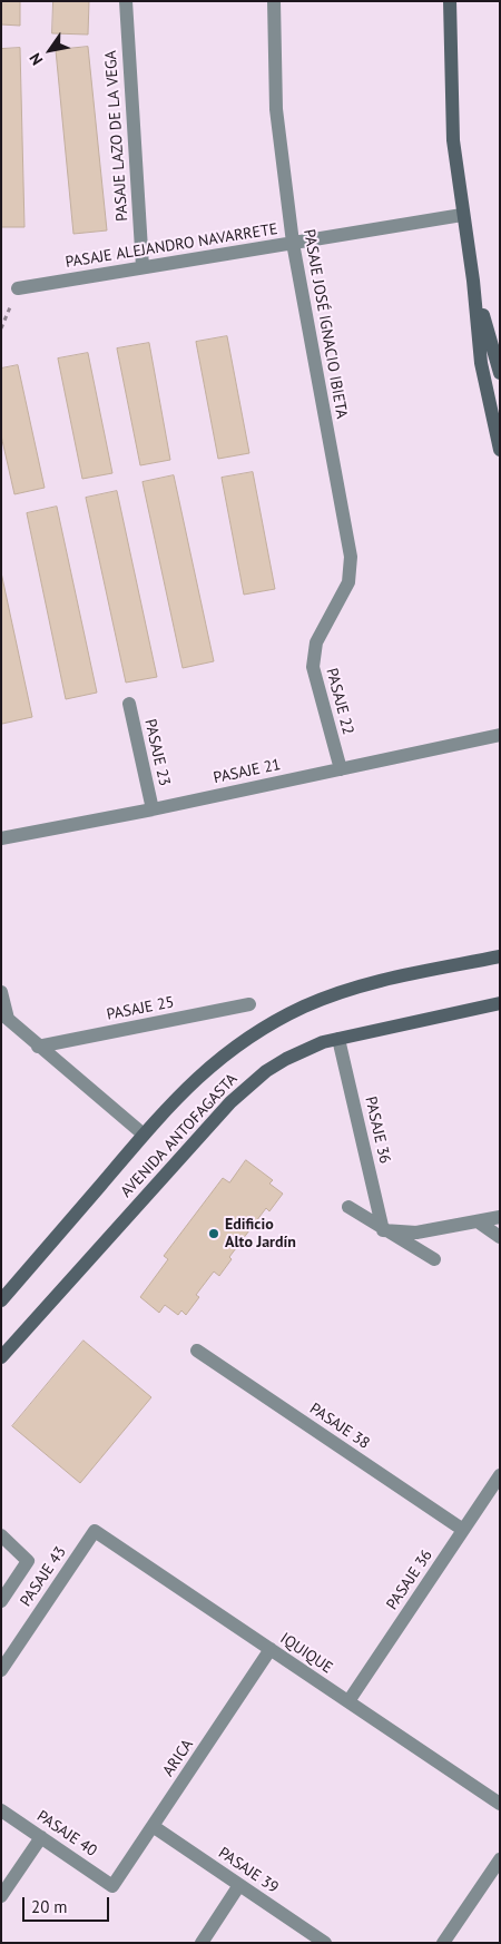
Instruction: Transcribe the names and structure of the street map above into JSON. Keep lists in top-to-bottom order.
{
  "streets": {
    "street": [
      "PASAJE LAZO DE LA VEGA",
      "PASAJE ALEJANDRO NAVARRETE",
      "PASAJE JOSÉ IGNACIO IBIETA",
      "PASAJE 22",
      "PASAJE 23",
      "PASAJE 21",
      "PASAJE 25",
      "PASAJE 36",
      "AVENIDA ANTOFAGASTA",
      "PASAJE 38",
      "PASAJE 43",
      "IQUIQUE",
      "ARICA",
      "PASAJE 40",
      "PASAJE 39"
    ]
  },
  "crossings": [
    ["PASAJE LAZO DE LA VEGA", "PASAJE ALEJANDRO NAVARRETE"],
    ["PASAJE ALEJANDRO NAVARRETE", "PASAJE JOSÉ IGNACIO IBIETA"],
    ["PASAJE JOSÉ IGNACIO IBIETA", "PASAJE 22"],
    ["PASAJE 22", "PASAJE 21"],
    ["PASAJE 23", "PASAJE 21"],
    ["PASAJE 36", "AVENIDA ANTOFAGASTA"],
    ["PASAJE 36", "PASAJE 38"],
    ["PASAJE 36", "IQUIQUE"],
    ["PASAJE 43", "IQUIQUE"],
    ["IQUIQUE", "ARICA"],
    ["ARICA", "PASAJE 40"],
    ["ARICA", "PASAJE 39"]
  ],
  "places": ["Edificio Alto Jardín"],
  "scale_bar": "20 m",
  "north": "bottom left"
}
